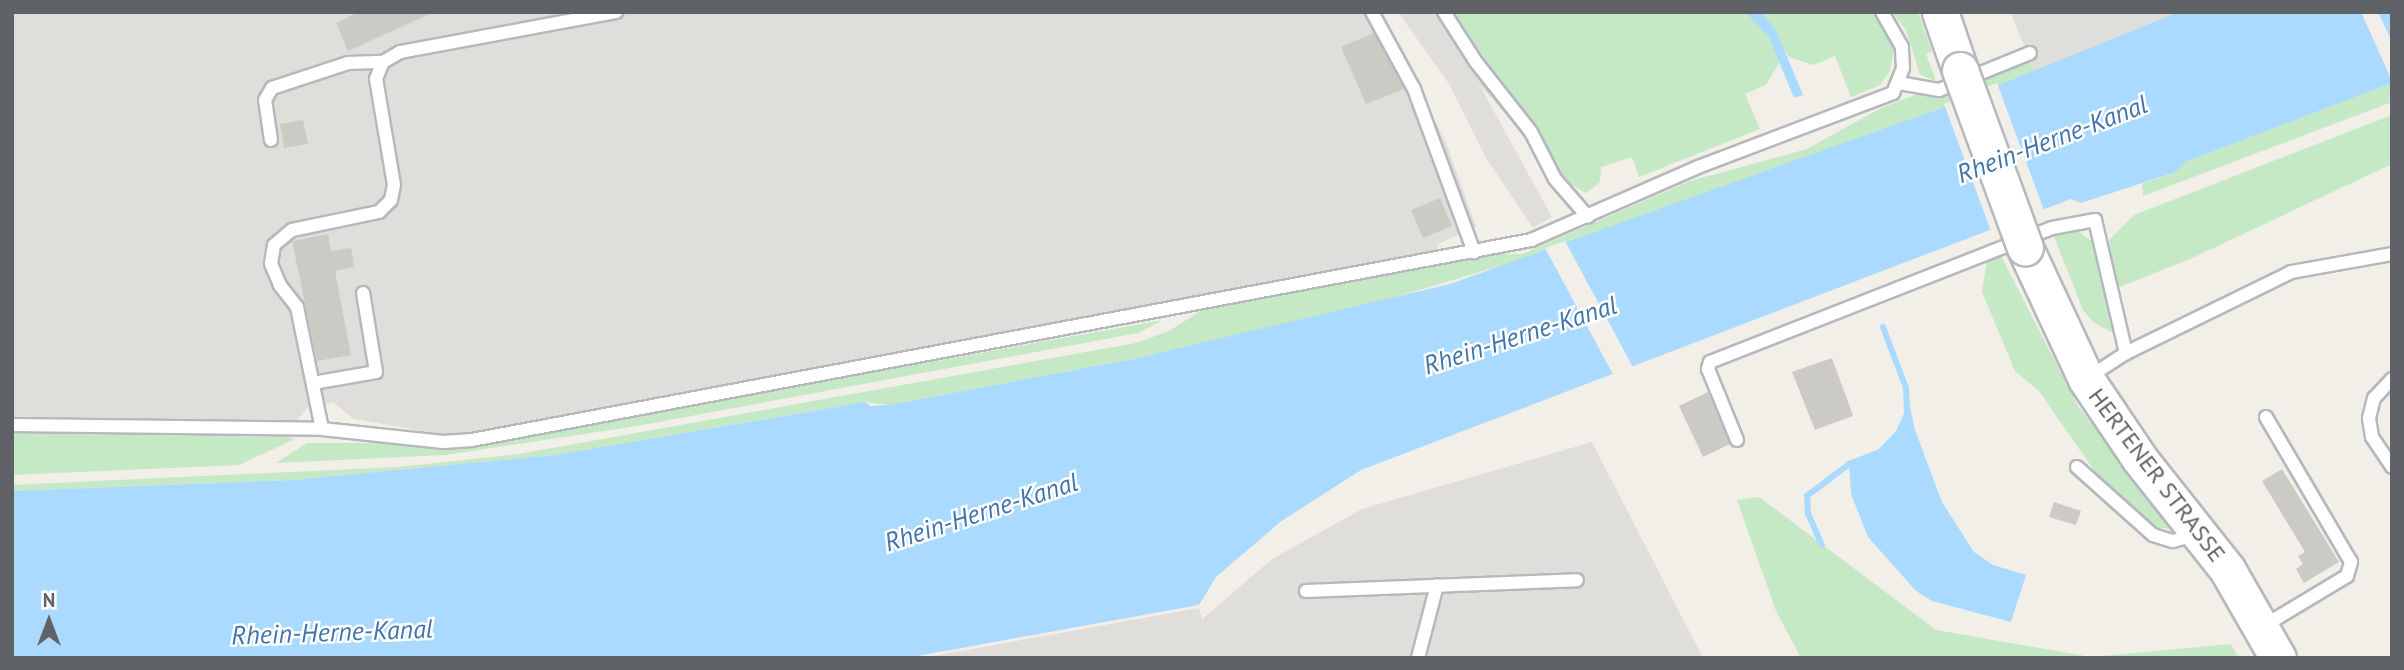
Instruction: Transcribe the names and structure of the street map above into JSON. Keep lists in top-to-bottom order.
{
  "streets": {
    "main road": ["HERTENER STRASSE"]
  },
  "water": ["Rhein-Herne-Kanal"],
  "north": "top"
}
